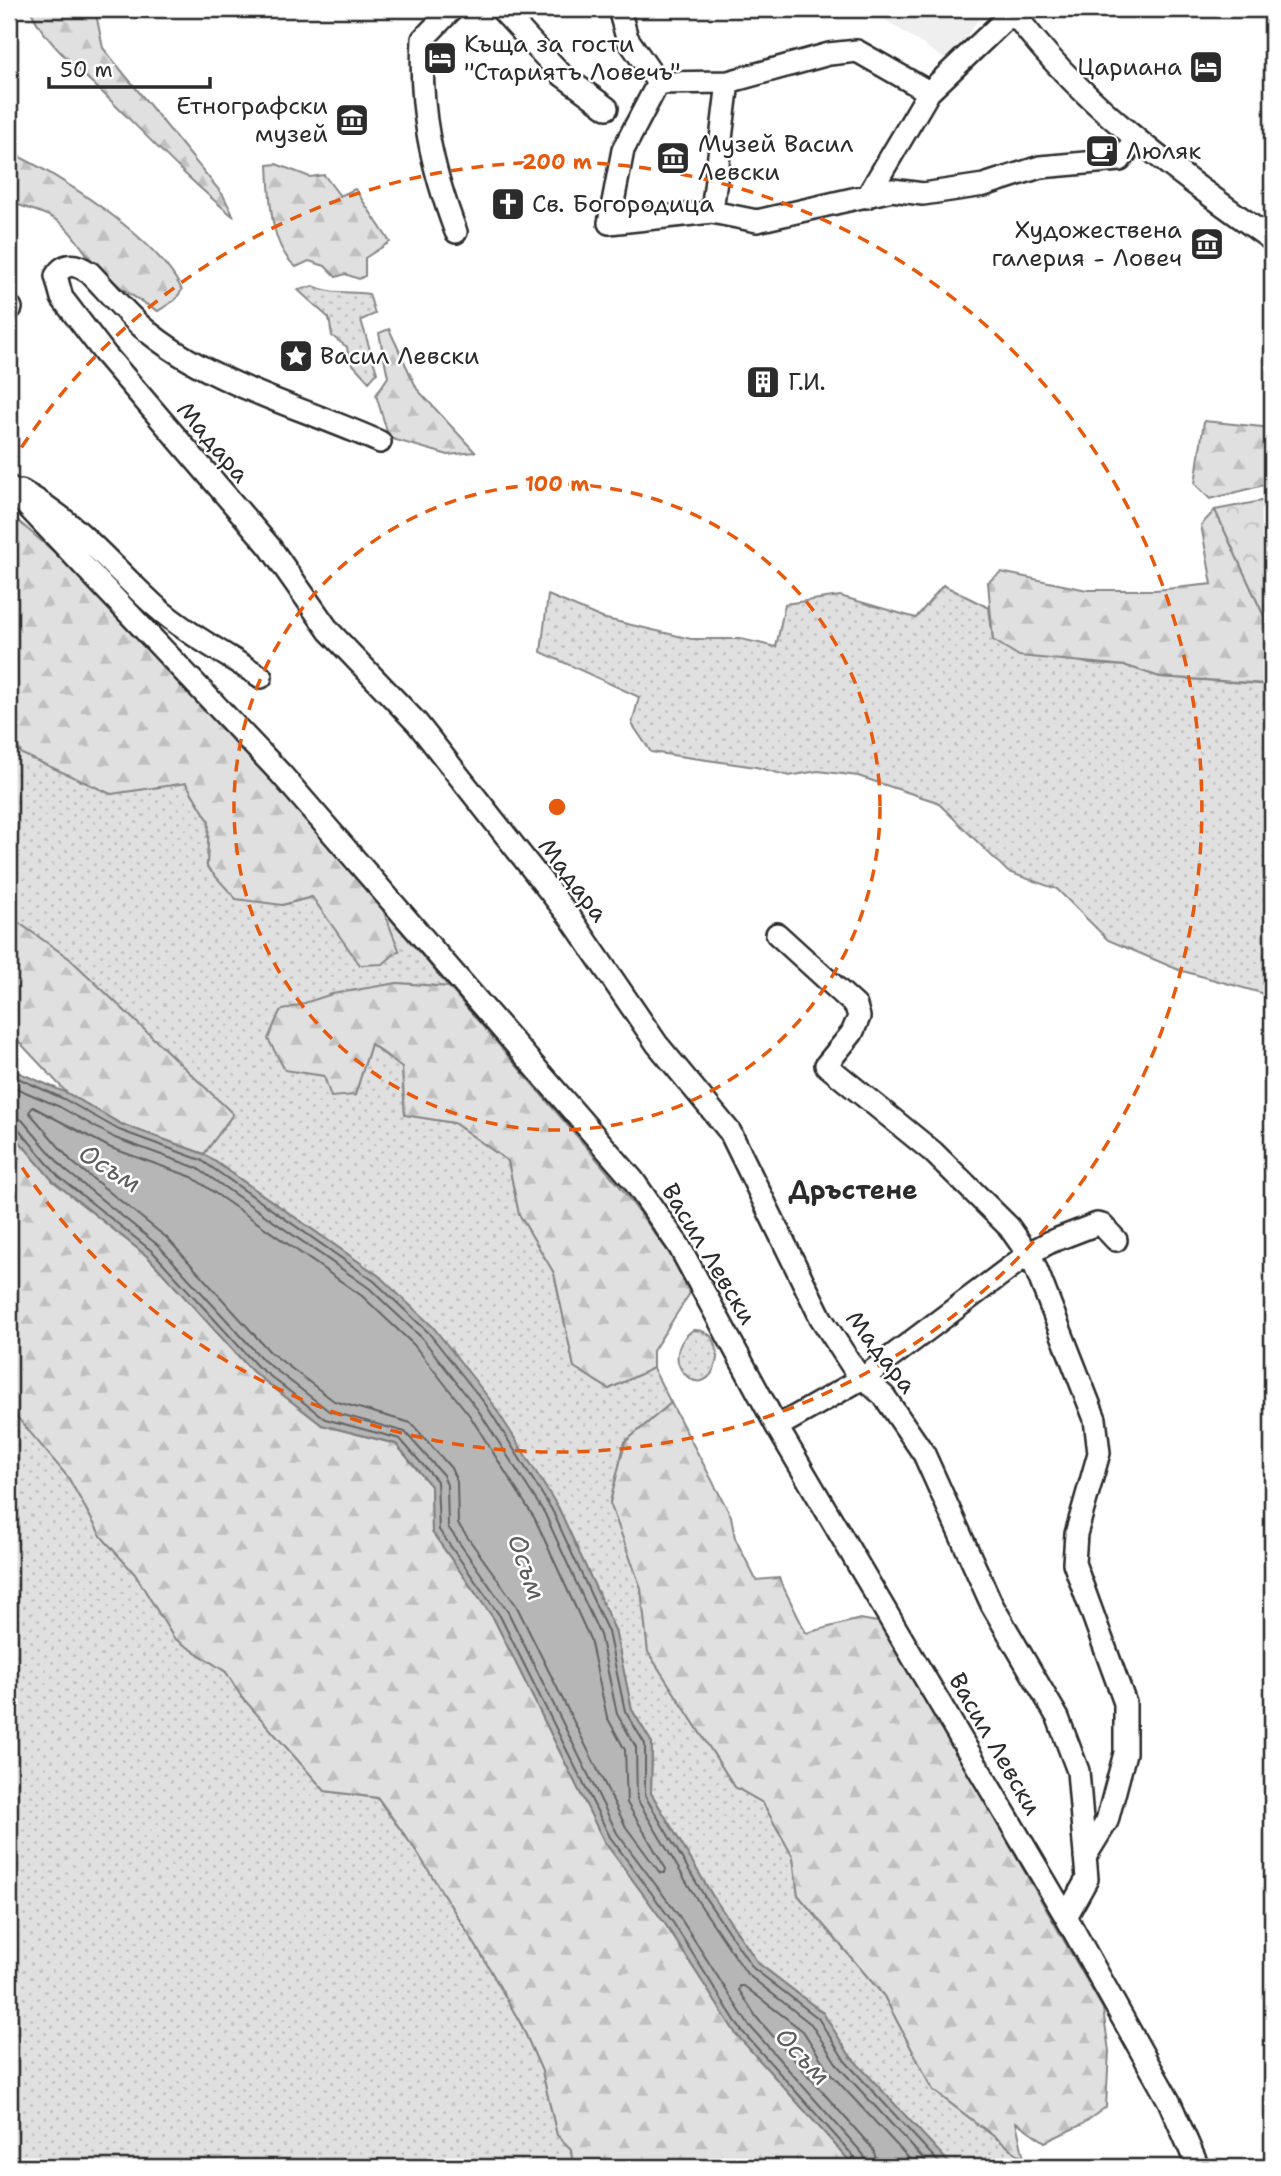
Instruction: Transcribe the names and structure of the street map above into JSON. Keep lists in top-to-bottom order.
{
  "streets": {
    "street": ["Мадара", "Васил Левски"]
  },
  "crossings": [
    ["Мадара", "Васил Левски"]
  ],
  "districts": ["Дръстене"],
  "water": ["Осъм"],
  "places": {
    "hotel": ["Къща за гости \"Стариятъ Ловечъ\"", "Цариана"],
    "museum": ["Етнографски музей", "Музей Васил Левски", "Художествена галерия - Ловеч"],
    "cafe": ["Люляк"],
    "church": ["Св. Богородица"],
    "place": ["Васил Левски"],
    "building": ["Г.И."]
  },
  "scale_bar": "50 m",
  "rings": ["200 m", "100 m"]
}
